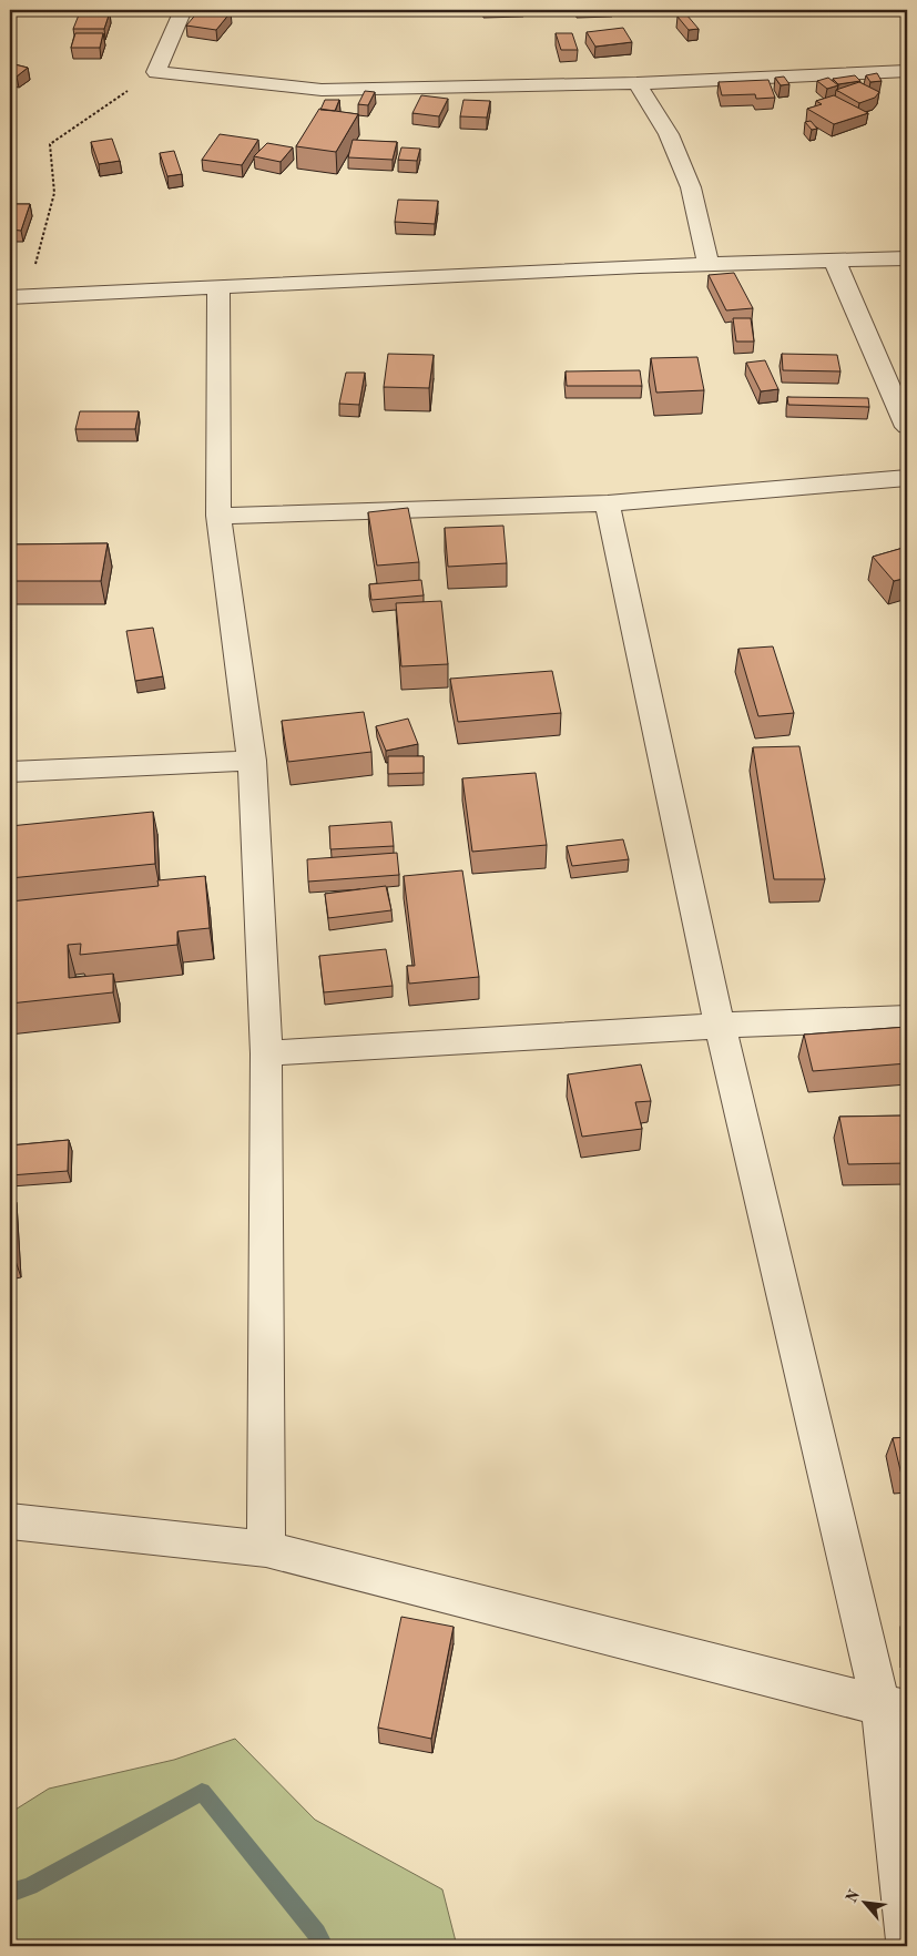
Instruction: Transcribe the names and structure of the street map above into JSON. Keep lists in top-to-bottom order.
{
  "north": "top left"
}
